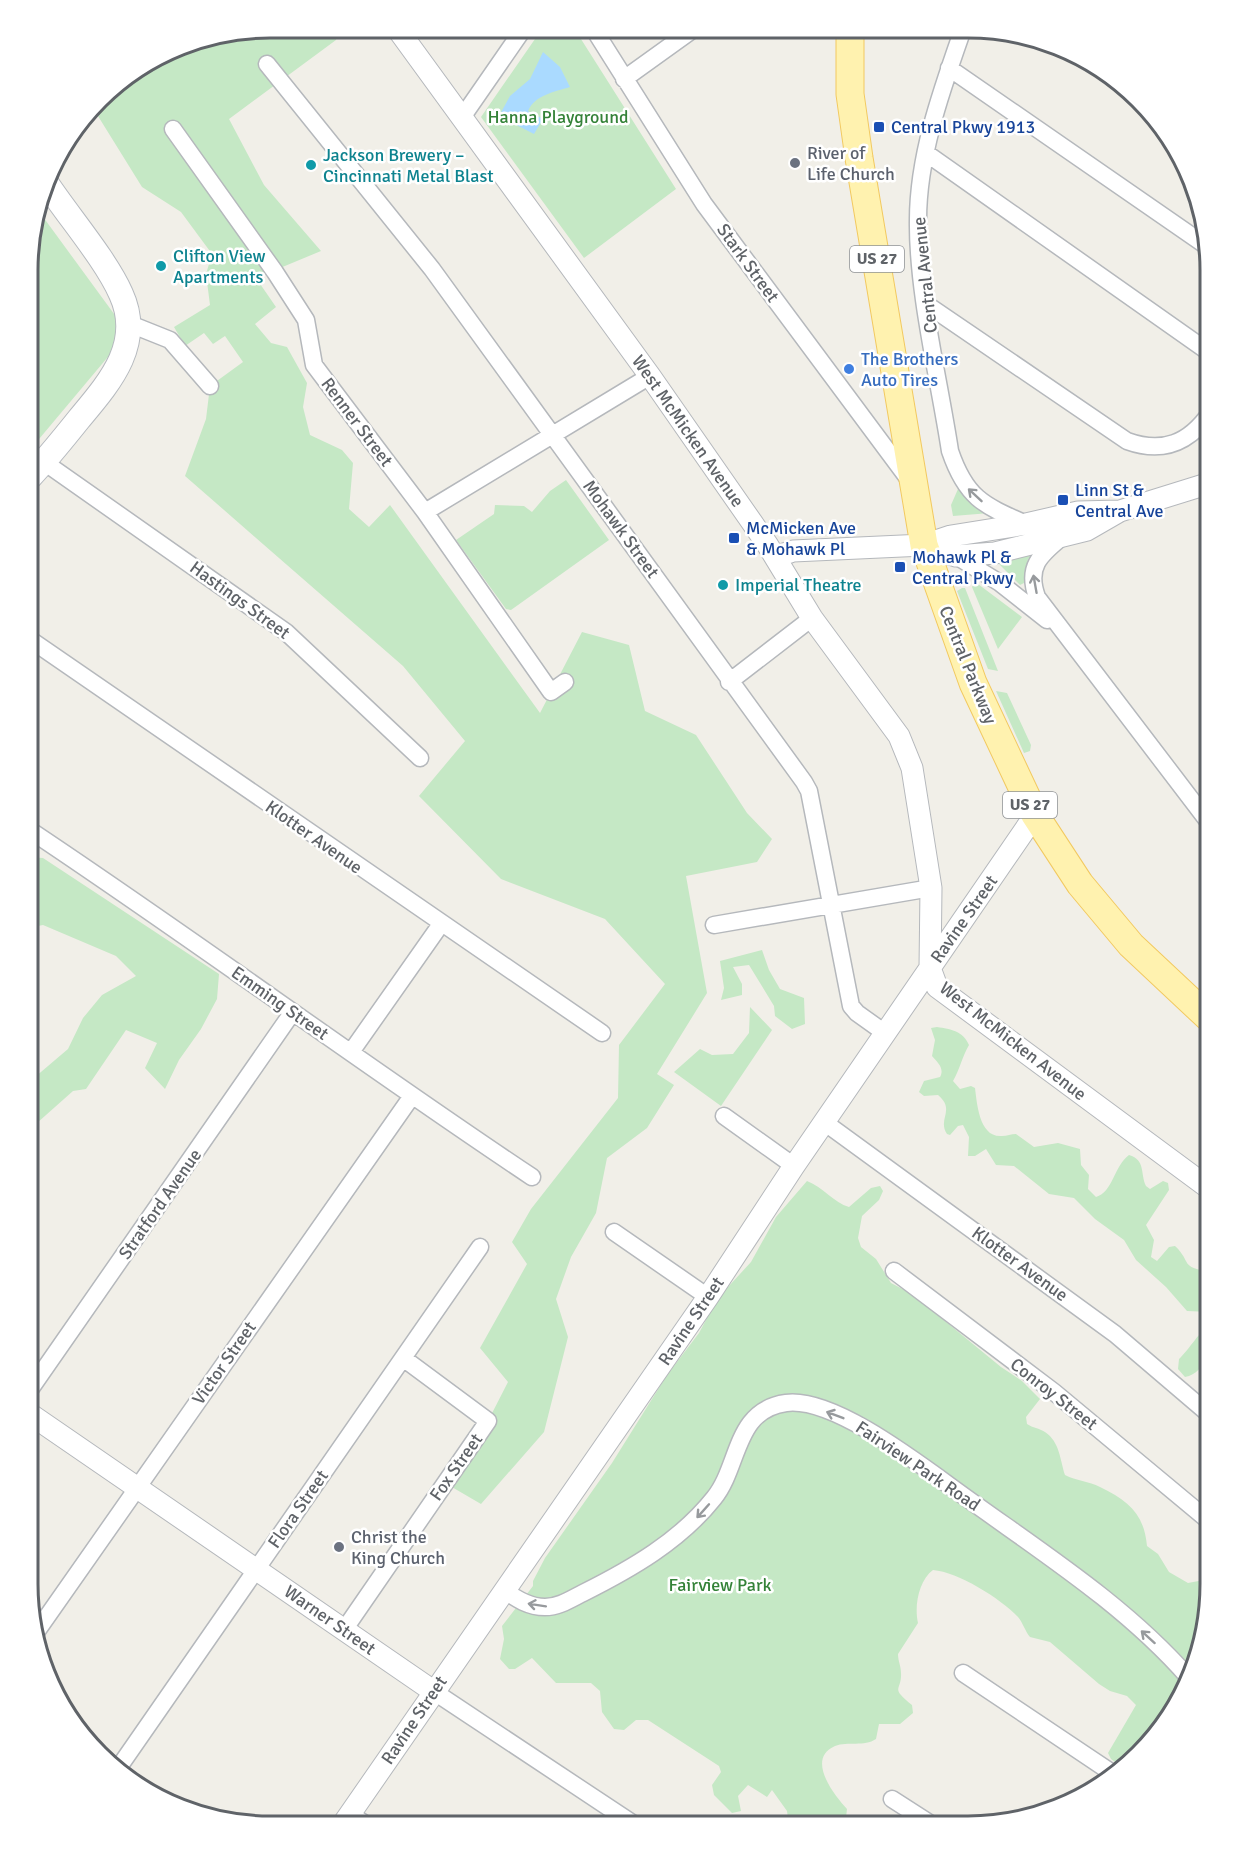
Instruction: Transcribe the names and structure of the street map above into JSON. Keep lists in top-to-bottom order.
{
  "streets": {
    "main road": ["US 27", "Central Parkway"],
    "street": [
      "Stark Street",
      "Central Avenue",
      "Renner Street",
      "West McMicken Avenue",
      "Mohawk Street",
      "Hastings Street",
      "Klotter Avenue",
      "Ravine Street",
      "Emming Street",
      "Stratford Avenue",
      "Victor Street",
      "Conroy Street",
      "Fairview Park Road",
      "Fox Street",
      "Flora Street",
      "Warner Street"
    ]
  },
  "crossings": [
    ["Stark Street", "Central Parkway"],
    ["West McMicken Avenue", "Ravine Street"],
    ["Mohawk Street", "Ravine Street"],
    ["Central Parkway", "Ravine Street"],
    ["Klotter Avenue", "Ravine Street"],
    ["Ravine Street", "Fairview Park Road"],
    ["Ravine Street", "Warner Street"],
    ["Emming Street", "Stratford Avenue"],
    ["Emming Street", "Victor Street"],
    ["Victor Street", "Warner Street"],
    ["Fox Street", "Flora Street"],
    ["Fox Street", "Warner Street"],
    ["Flora Street", "Warner Street"]
  ],
  "one_way": ["Central Avenue"],
  "parks": ["Hanna Playground", "Fairview Park"],
  "places": {
    "transit": [
      "Central Pkwy 1913",
      "Linn St & Central Ave",
      "McMicken Ave & Mohawk Pl",
      "Mohawk Pl & Central Pkwy"
    ],
    "other": [
      "River of Life Church",
      "Jackson Brewery – Cincinnati Metal Blast",
      "Clifton View Apartments",
      "The Brothers Auto Tires",
      "Imperial Theatre",
      "Christ the King Church"
    ]
  }
}
